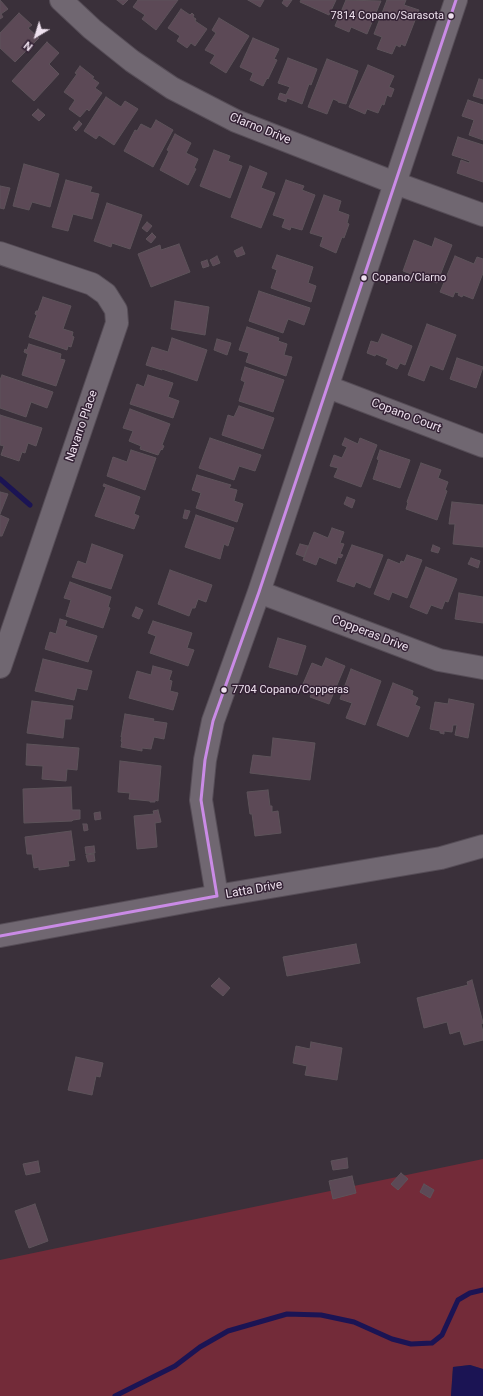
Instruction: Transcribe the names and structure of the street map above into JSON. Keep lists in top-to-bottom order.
{
  "streets": {
    "street": [
      "Clarno Drive",
      "Copano Court",
      "Navarro Place",
      "Copperas Drive",
      "Latta Drive"
    ]
  },
  "places": ["7814 Copano/Sarasota", "Copano/Clarno", "7704 Copano/Copperas"],
  "north": "bottom left"
}
